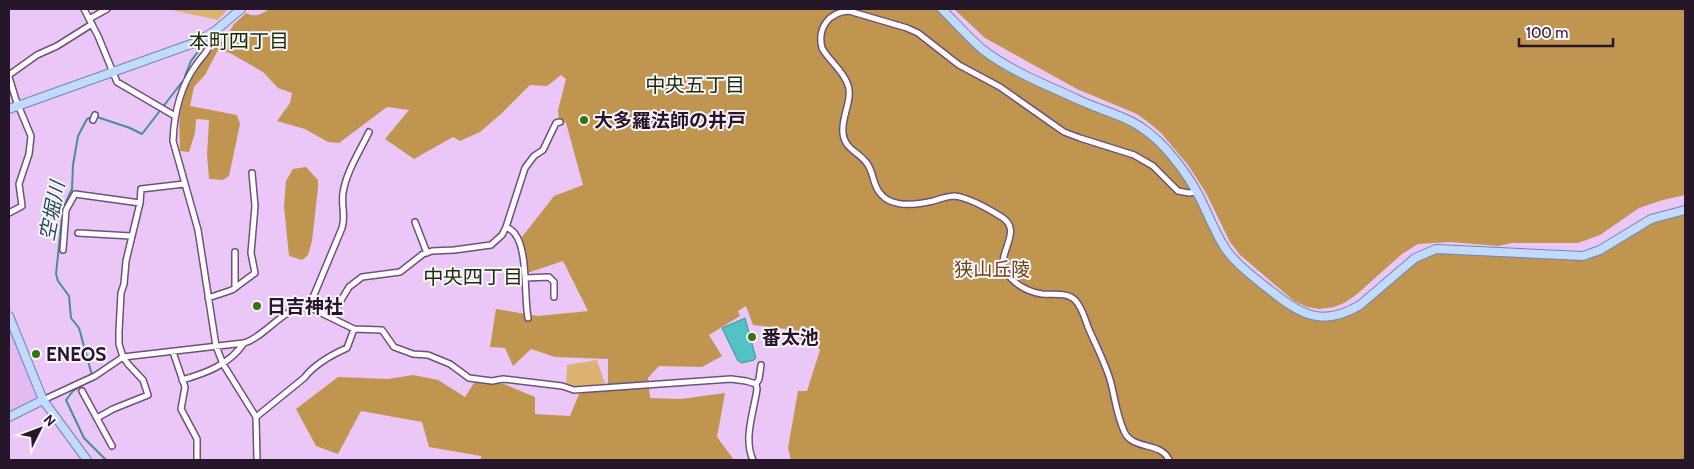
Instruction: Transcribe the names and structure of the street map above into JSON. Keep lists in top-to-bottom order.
{
  "districts": ["本町四丁目", "中央五丁目", "中央四丁目"],
  "water": ["空堀川"],
  "parks": ["狭山丘陵"],
  "places": [
    "大多羅法師の井戸",
    "日吉神社",
    "番太池",
    "ENEOS"
  ],
  "scale_bar": "100 m",
  "north": "top right"
}
